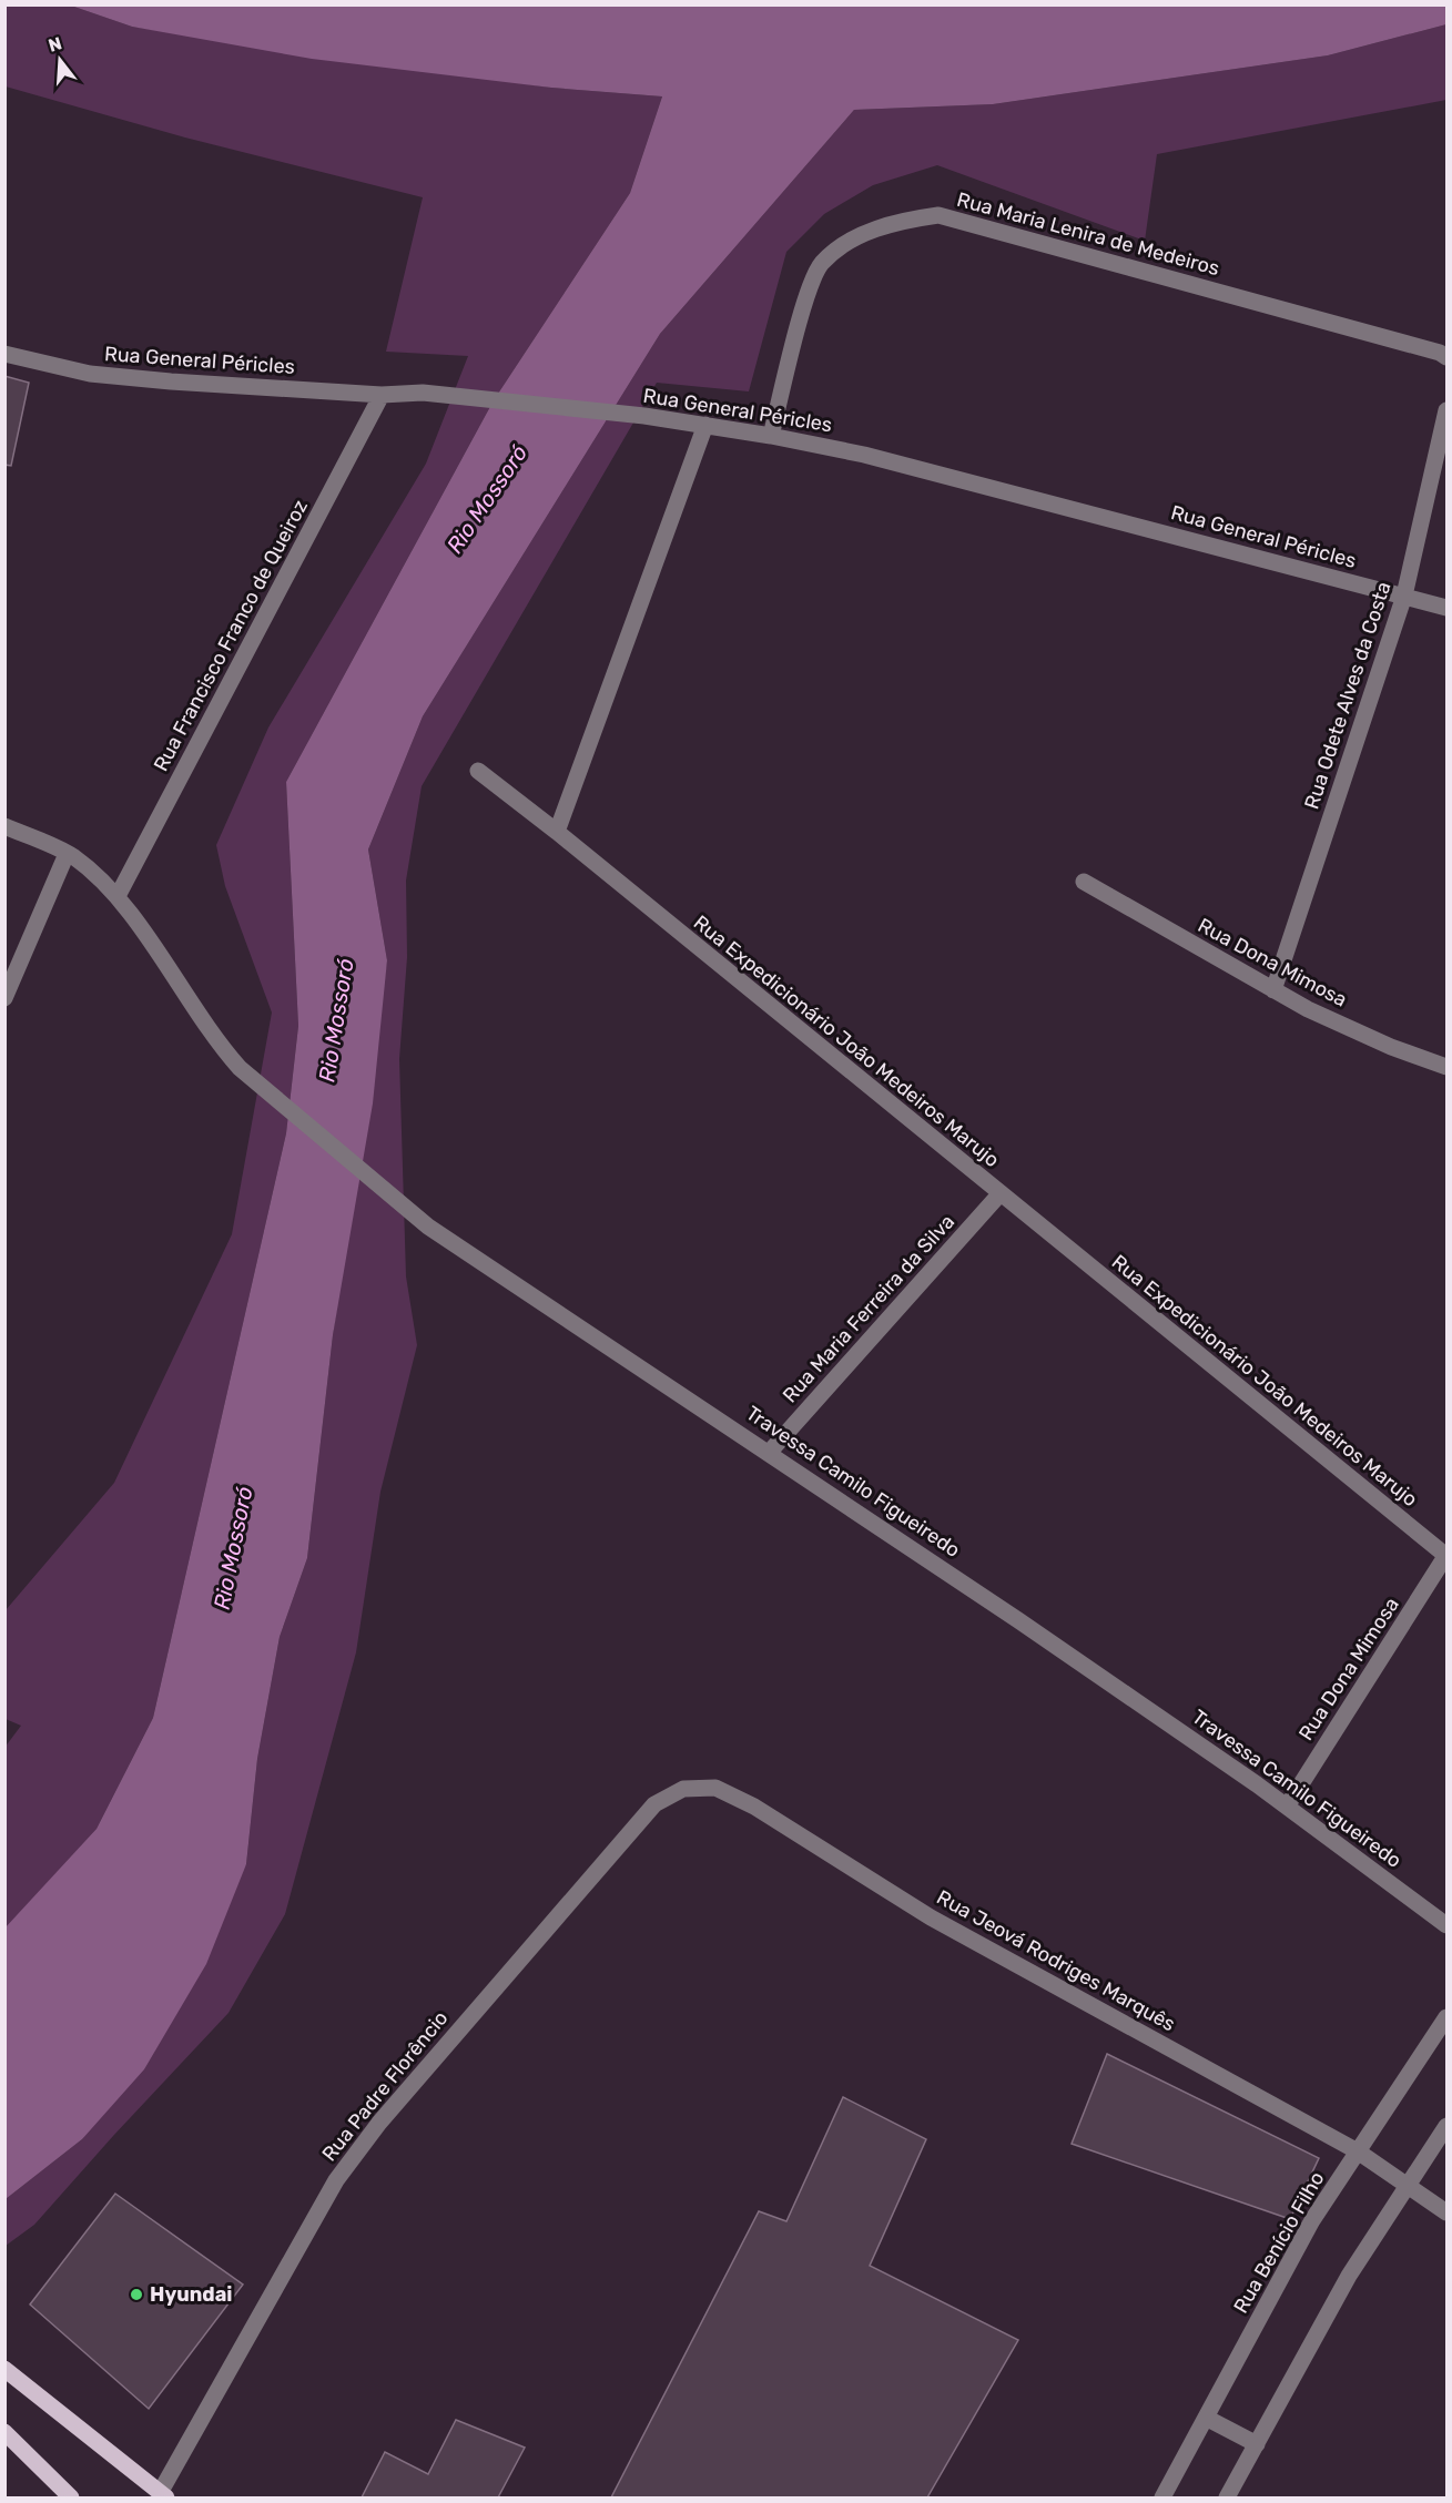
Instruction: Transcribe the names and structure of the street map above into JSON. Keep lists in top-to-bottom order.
{
  "streets": {
    "street": [
      "Rua Maria Lenira de Medeiros",
      "Rua General Péricles",
      "Rua Francisco Franco de Queiroz",
      "Rua Odete Alves da Costa",
      "Rua Dona Mimosa",
      "Rua Expedicionário João Medeiros Marujo",
      "Rua Maria Ferreira da Silva",
      "Travessa Camilo Figueiredo",
      "Rua Jeová Rodriges Marquês",
      "Rua Padre Florêncio",
      "Rua Benício Filho"
    ]
  },
  "crossings": [
    ["Rua Maria Lenira de Medeiros", "Rua General Péricles"],
    ["Rua General Péricles", "Rua Francisco Franco de Queiroz"],
    ["Rua General Péricles", "Rua Odete Alves da Costa"],
    ["Rua Francisco Franco de Queiroz", "Travessa Camilo Figueiredo"],
    ["Rua Odete Alves da Costa", "Rua Dona Mimosa"],
    ["Rua Dona Mimosa", "Rua Expedicionário João Medeiros Marujo"],
    ["Rua Dona Mimosa", "Travessa Camilo Figueiredo"],
    ["Rua Expedicionário João Medeiros Marujo", "Rua Maria Ferreira da Silva"],
    ["Rua Maria Ferreira da Silva", "Travessa Camilo Figueiredo"],
    ["Rua Jeová Rodriges Marquês", "Rua Padre Florêncio"],
    ["Rua Jeová Rodriges Marquês", "Rua Benício Filho"]
  ],
  "water": ["Rio Mossoró"],
  "places": ["Hyundai"],
  "north": "top"
}
